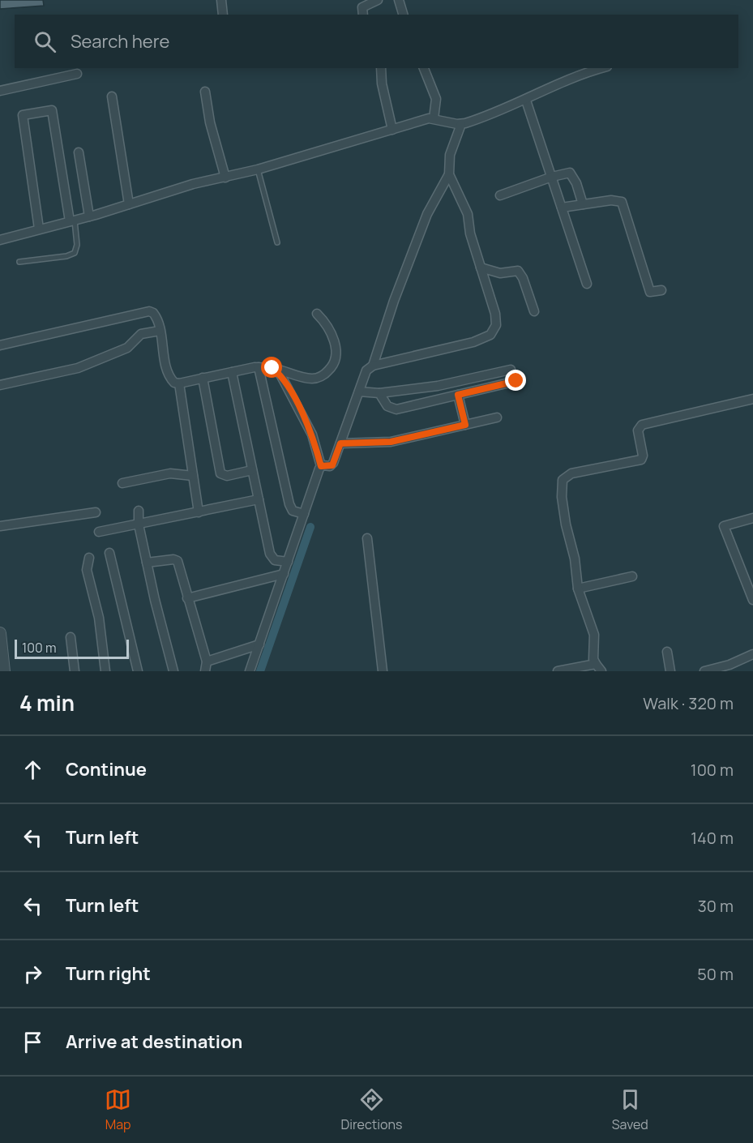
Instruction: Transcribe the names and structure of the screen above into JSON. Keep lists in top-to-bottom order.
{
  "scale_bar": "100 m",
  "page": {
    "search": "Search here",
    "scale": "100 m",
    "heading": ["4 min", "Walk · 320 m"],
    "list": [
      ["Continue", "100 m"],
      ["Turn left", "140 m"],
      ["Turn left", "30 m"],
      ["Turn right", "50 m"],
      "Arrive at destination"
    ],
    "nav": ["Map", "Directions", "Saved"]
  }
}
